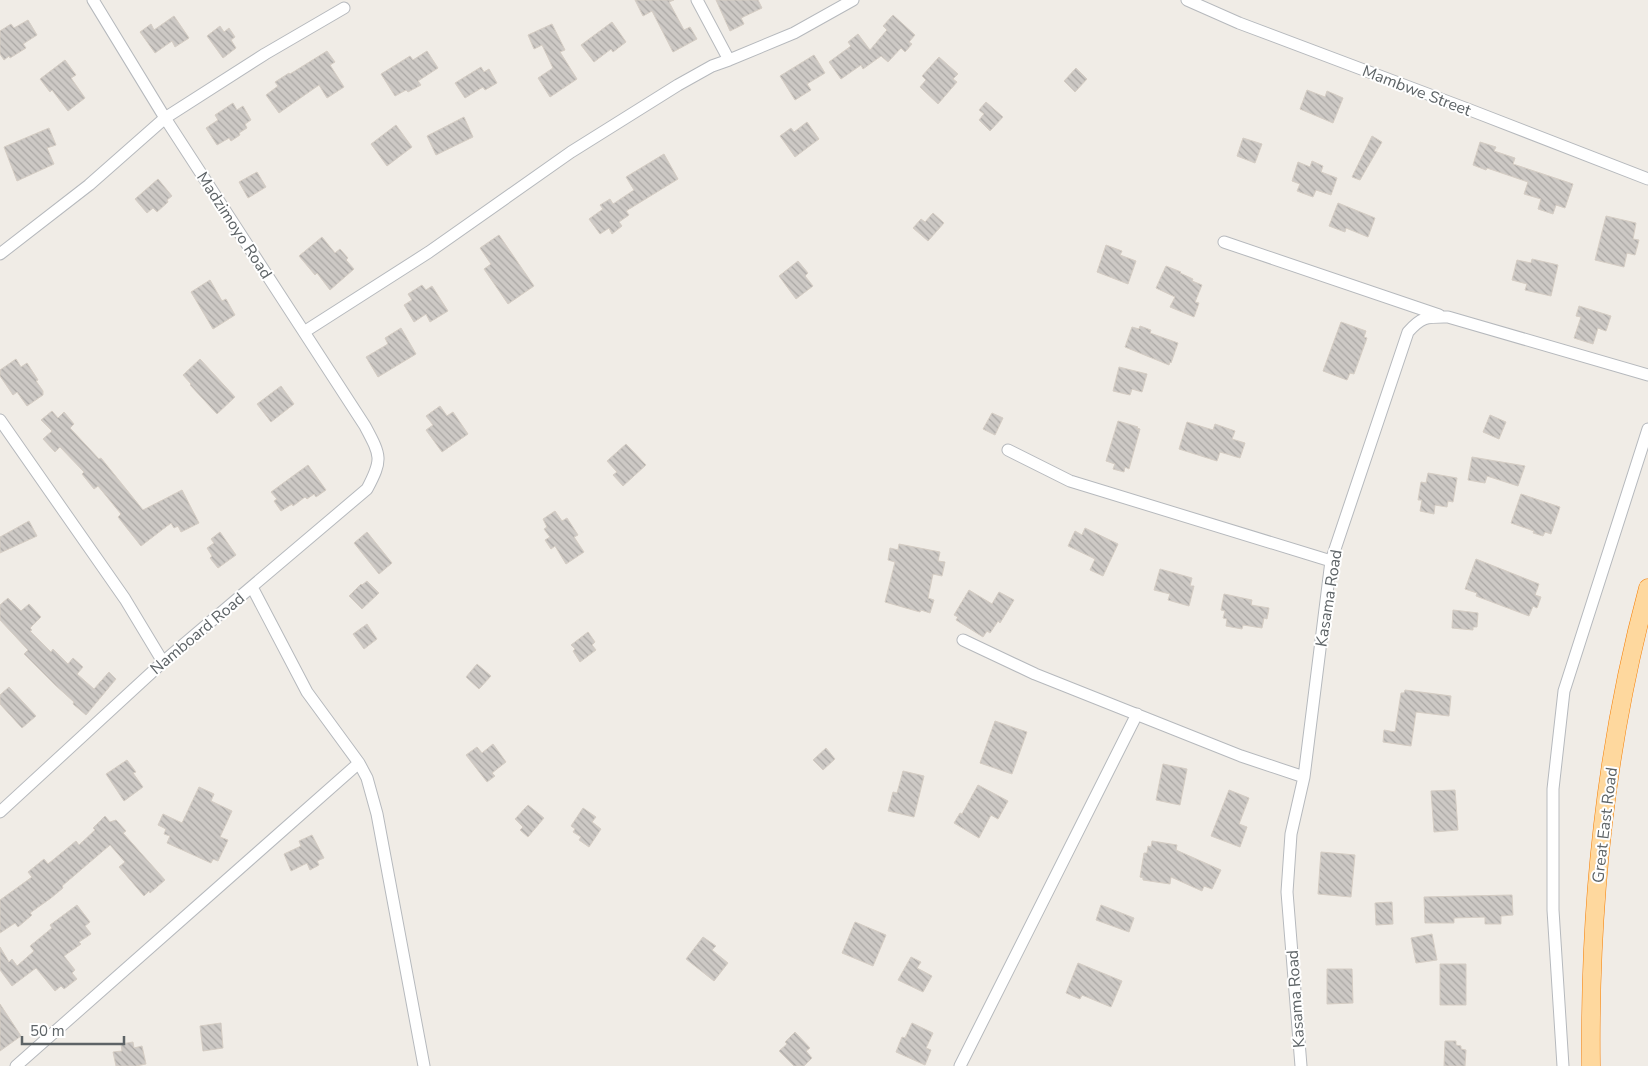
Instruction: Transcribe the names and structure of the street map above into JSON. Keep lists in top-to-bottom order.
{
  "streets": {
    "highway": ["Great East Road"],
    "street": [
      "Mambwe Street",
      "Madzimoyo Road",
      "Kasama Road",
      "Namboard Road"
    ]
  },
  "crossings": [
    ["Madzimoyo Road", "Namboard Road"]
  ],
  "scale_bar": "50 m"
}
